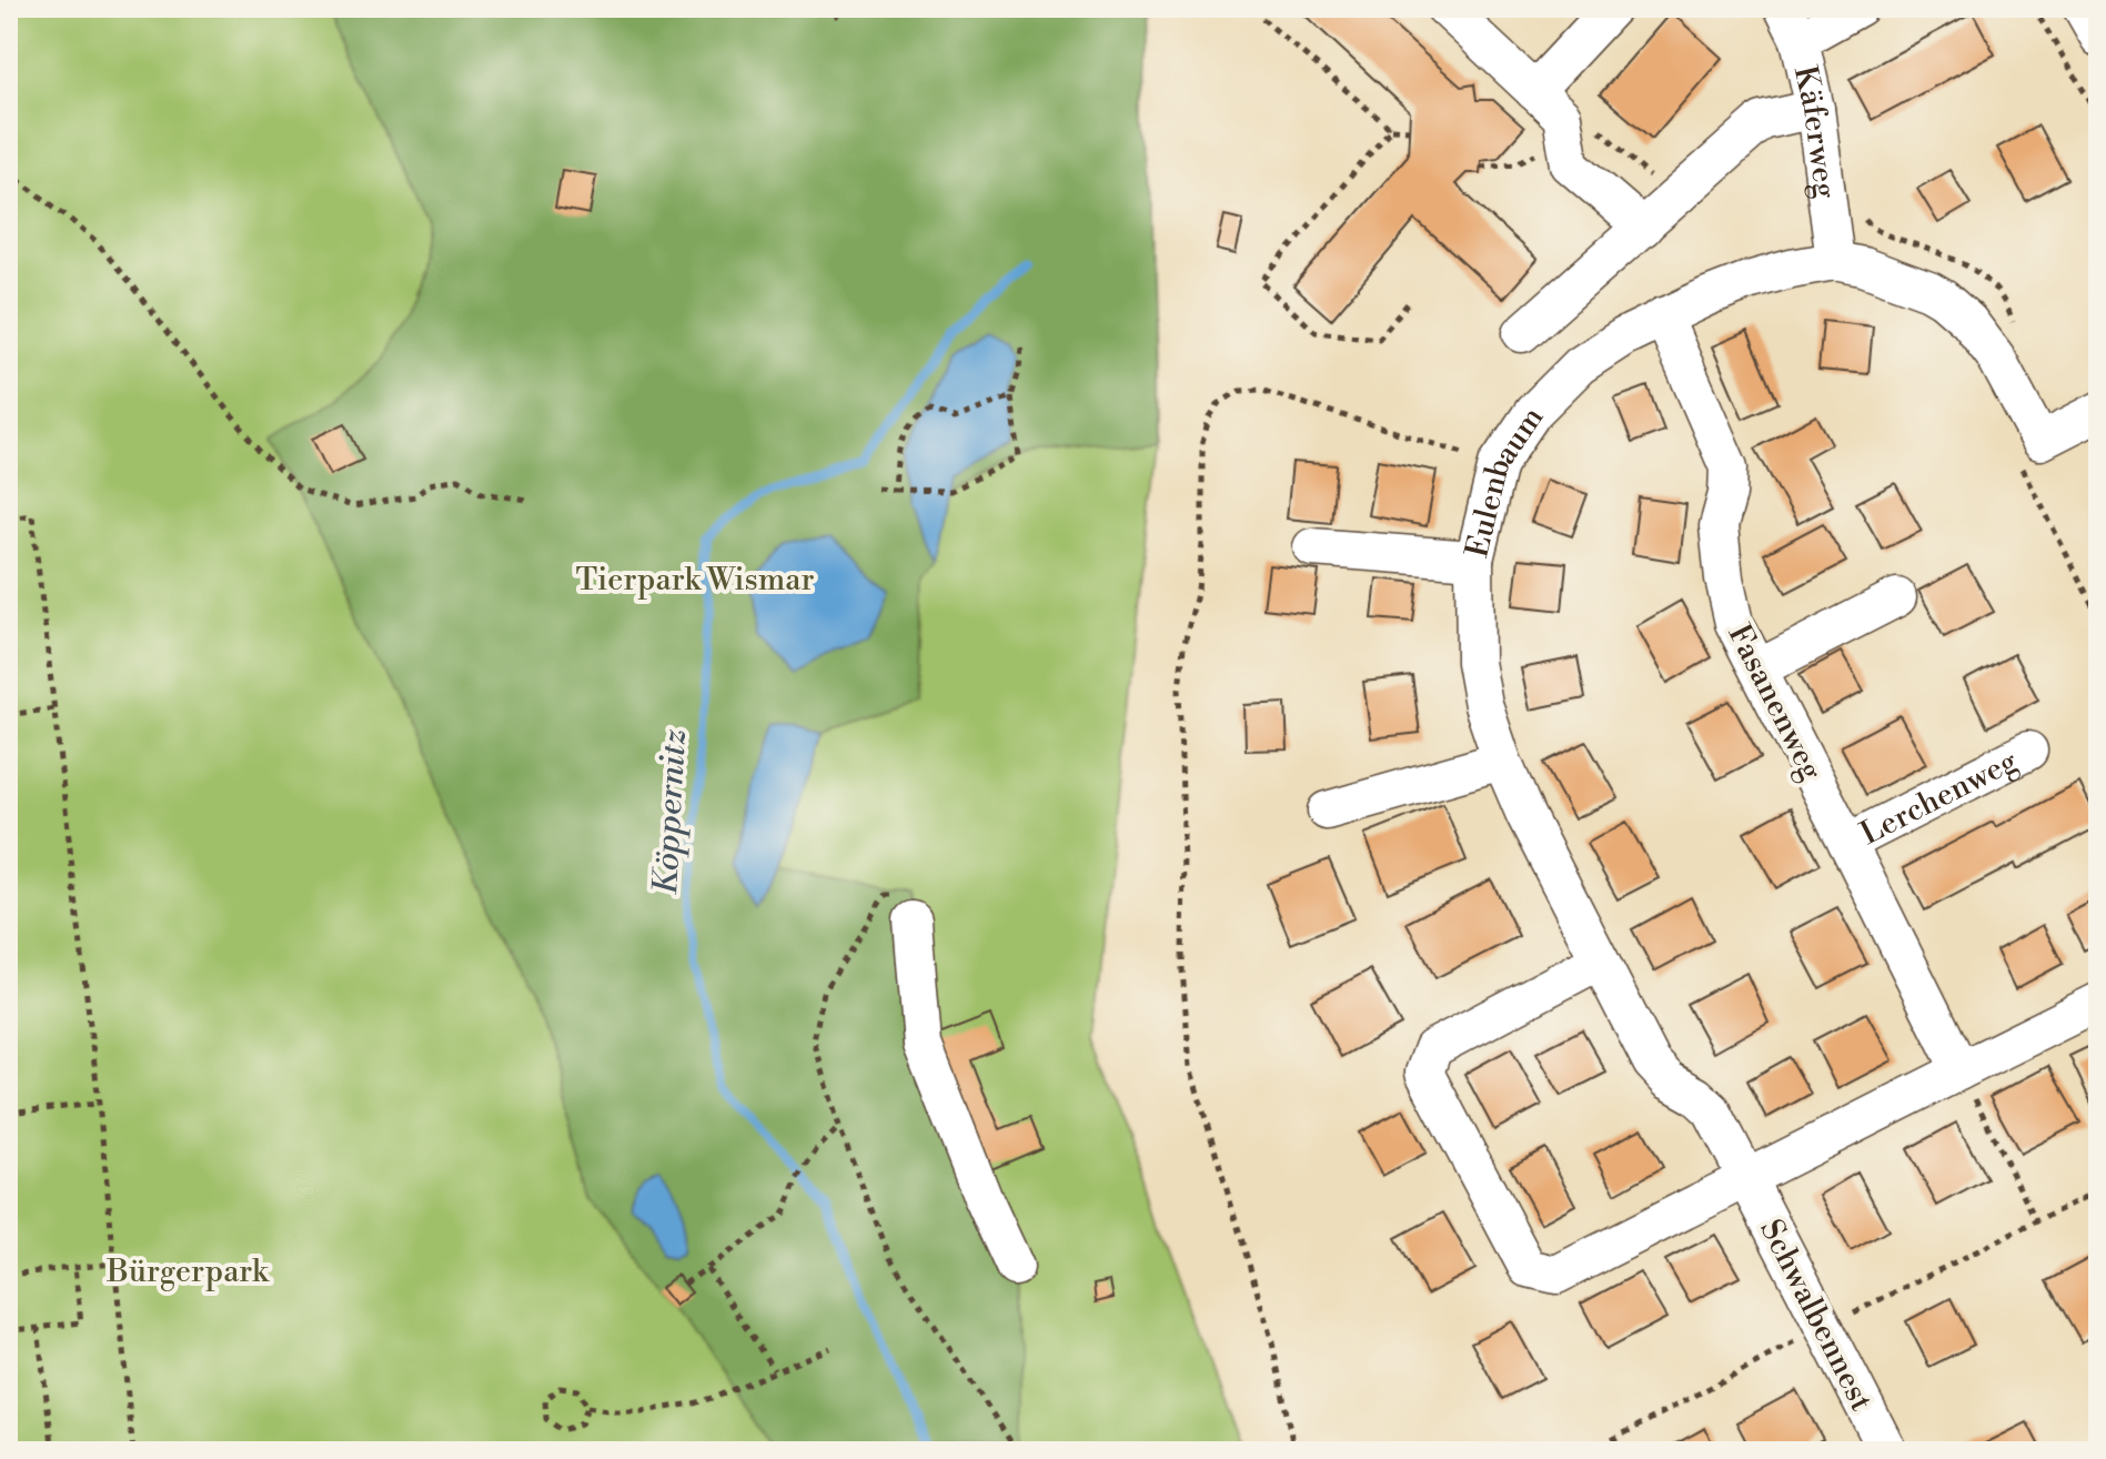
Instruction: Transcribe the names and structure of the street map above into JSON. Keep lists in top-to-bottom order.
{
  "streets": {
    "street": [
      "Käferweg",
      "Eulenbaum",
      "Fasanenweg",
      "Lerchenweg",
      "Schwalbennest"
    ]
  },
  "crossings": [
    ["Käferweg", "Eulenbaum"],
    ["Eulenbaum", "Fasanenweg"],
    ["Eulenbaum", "Schwalbennest"],
    ["Fasanenweg", "Lerchenweg"]
  ],
  "water": ["Köppernitz"],
  "parks": ["Tierpark Wismar", "Bürgerpark"]
}
